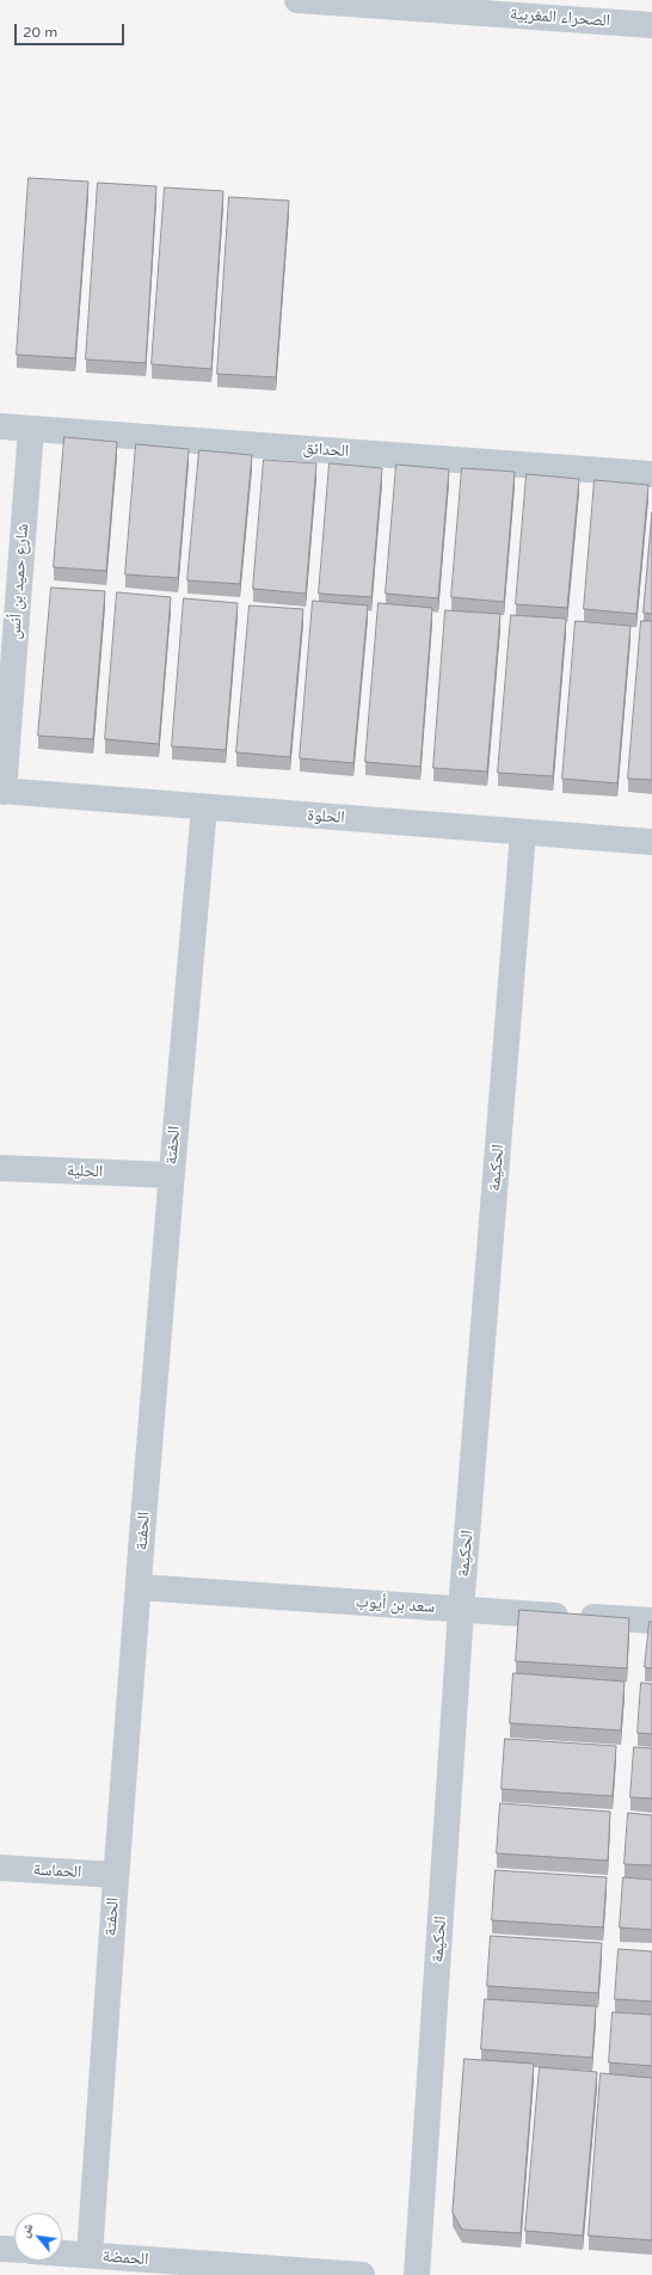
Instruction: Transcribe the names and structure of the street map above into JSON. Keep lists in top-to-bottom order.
{
  "streets": {
    "street": [
      "الصحراء المغربية",
      "الحدائق",
      "شارع حميد بن أنس",
      "الحلوة",
      "الحفتة",
      "الحكيمة",
      "الحلية",
      "سعد بن أيوب",
      "الحماسة",
      "الحمضة"
    ]
  },
  "crossings": [
    ["الحدائق", "شارع حميد بن أنس"],
    ["شارع حميد بن أنس", "الحلوة"],
    ["الحلوة", "الحفتة"],
    ["الحلوة", "الحكيمة"],
    ["الحفتة", "الحلية"],
    ["الحفتة", "سعد بن أيوب"],
    ["الحفتة", "الحماسة"],
    ["الحفتة", "الحمضة"],
    ["الحكيمة", "سعد بن أيوب"]
  ],
  "scale_bar": "20 m",
  "north": "top left"
}
